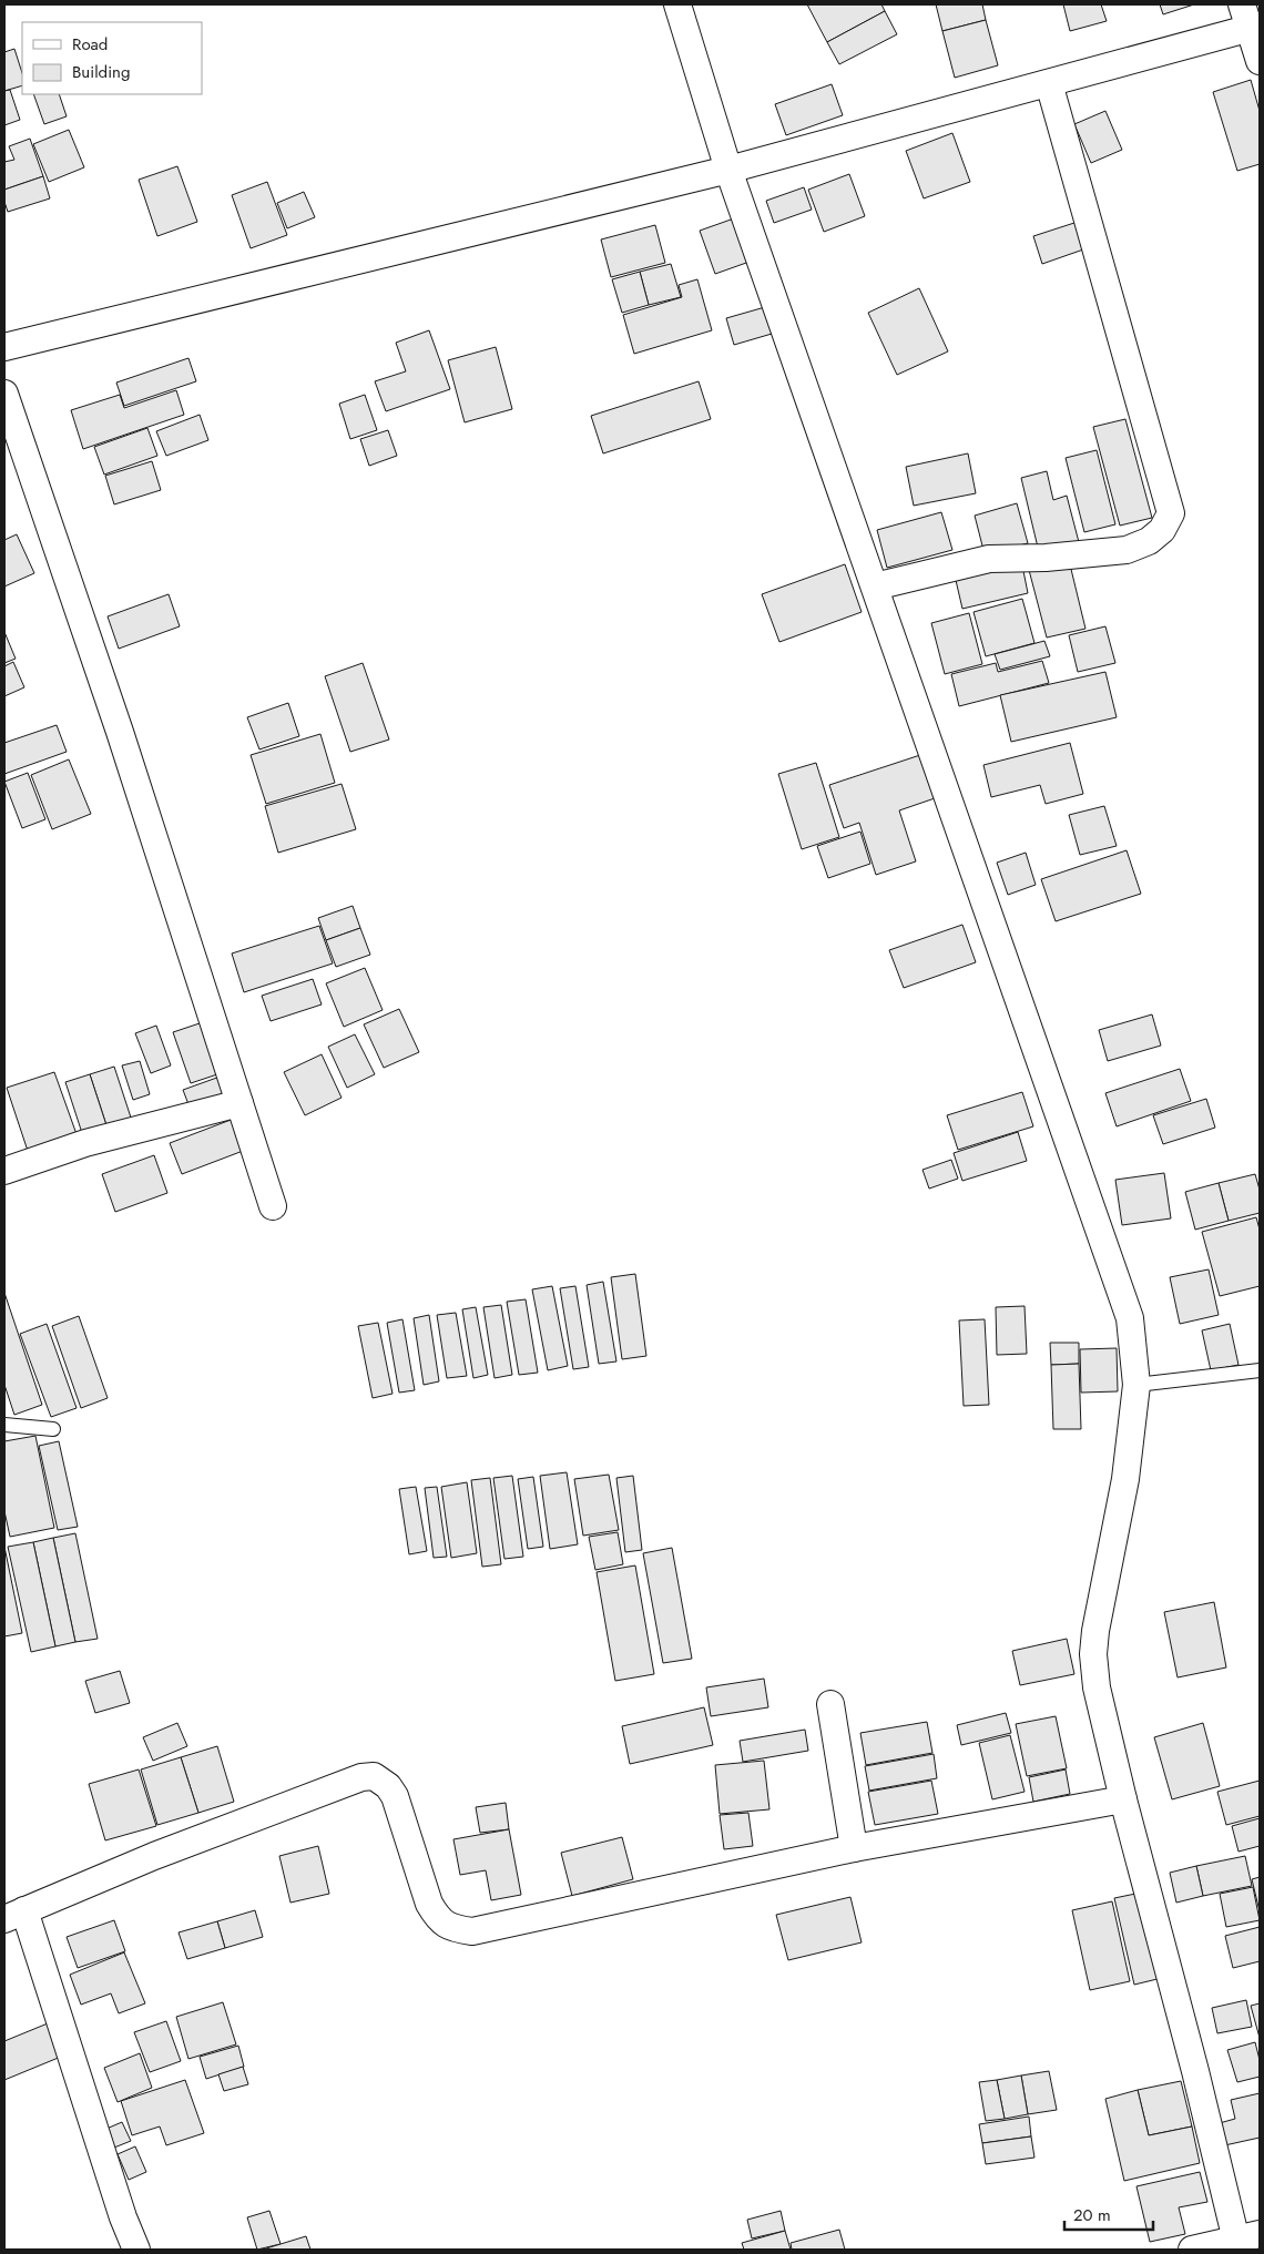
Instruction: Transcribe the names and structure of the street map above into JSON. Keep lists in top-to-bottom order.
{
  "legend": ["Road", "Building"],
  "scale_bar": "20 m"
}
